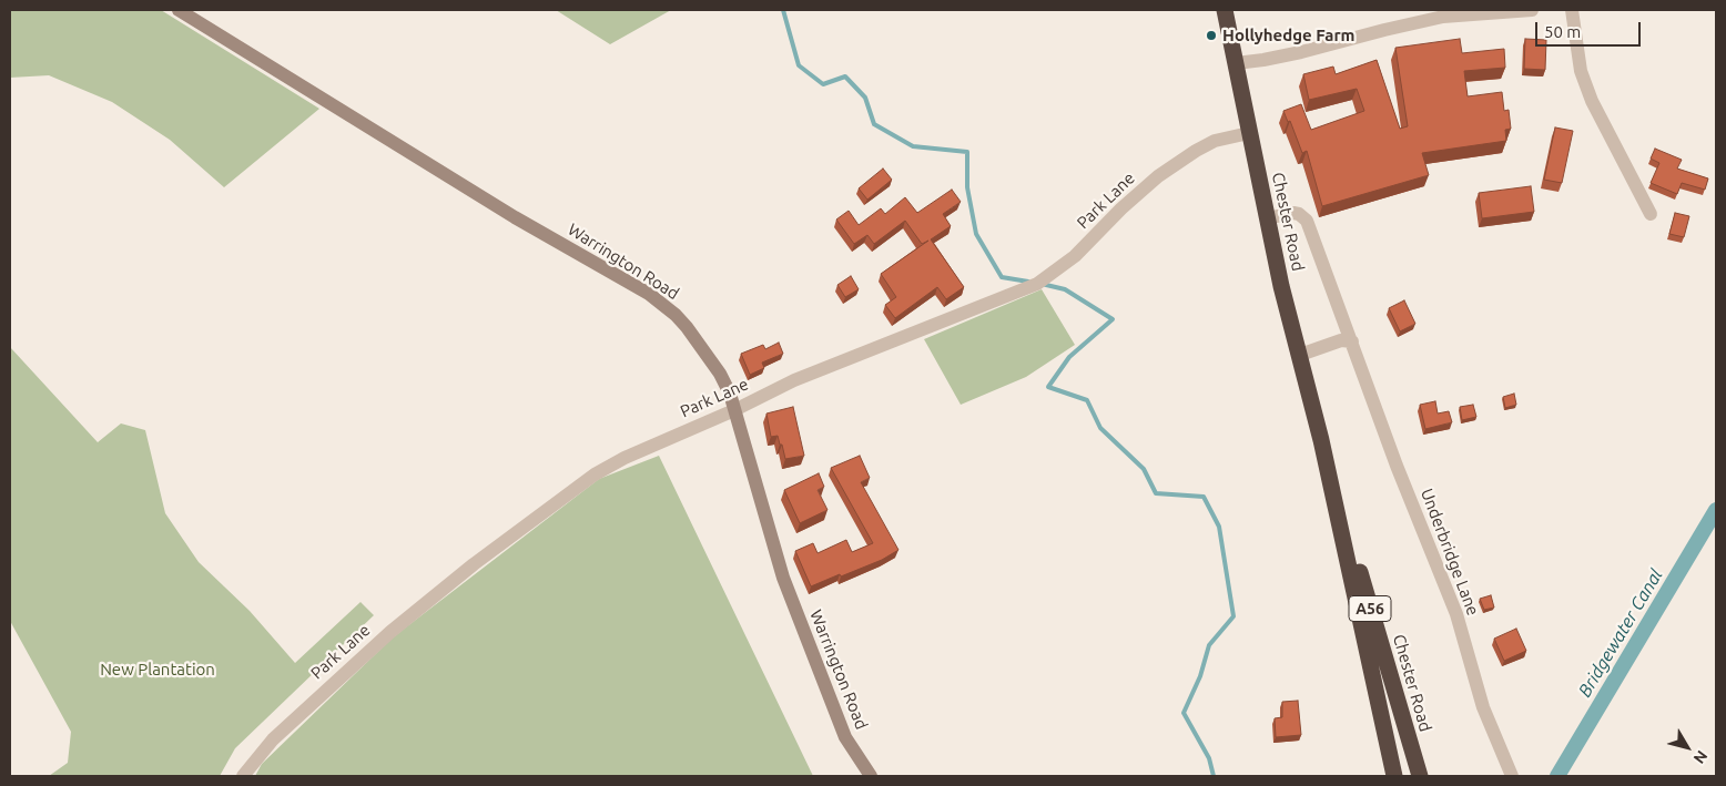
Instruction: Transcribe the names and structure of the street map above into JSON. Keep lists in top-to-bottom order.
{
  "streets": {
    "highway": ["Chester Road", "A56"],
    "street": ["Park Lane", "Warrington Road", "Underbridge Lane"]
  },
  "crossings": [
    ["Park Lane", "Chester Road"],
    ["Park Lane", "Warrington Road"],
    ["Chester Road", "Underbridge Lane"]
  ],
  "water": ["Bridgewater Canal"],
  "parks": ["New Plantation"],
  "places": ["Hollyhedge Farm"],
  "scale_bar": "50 m",
  "north": "bottom right"
}
